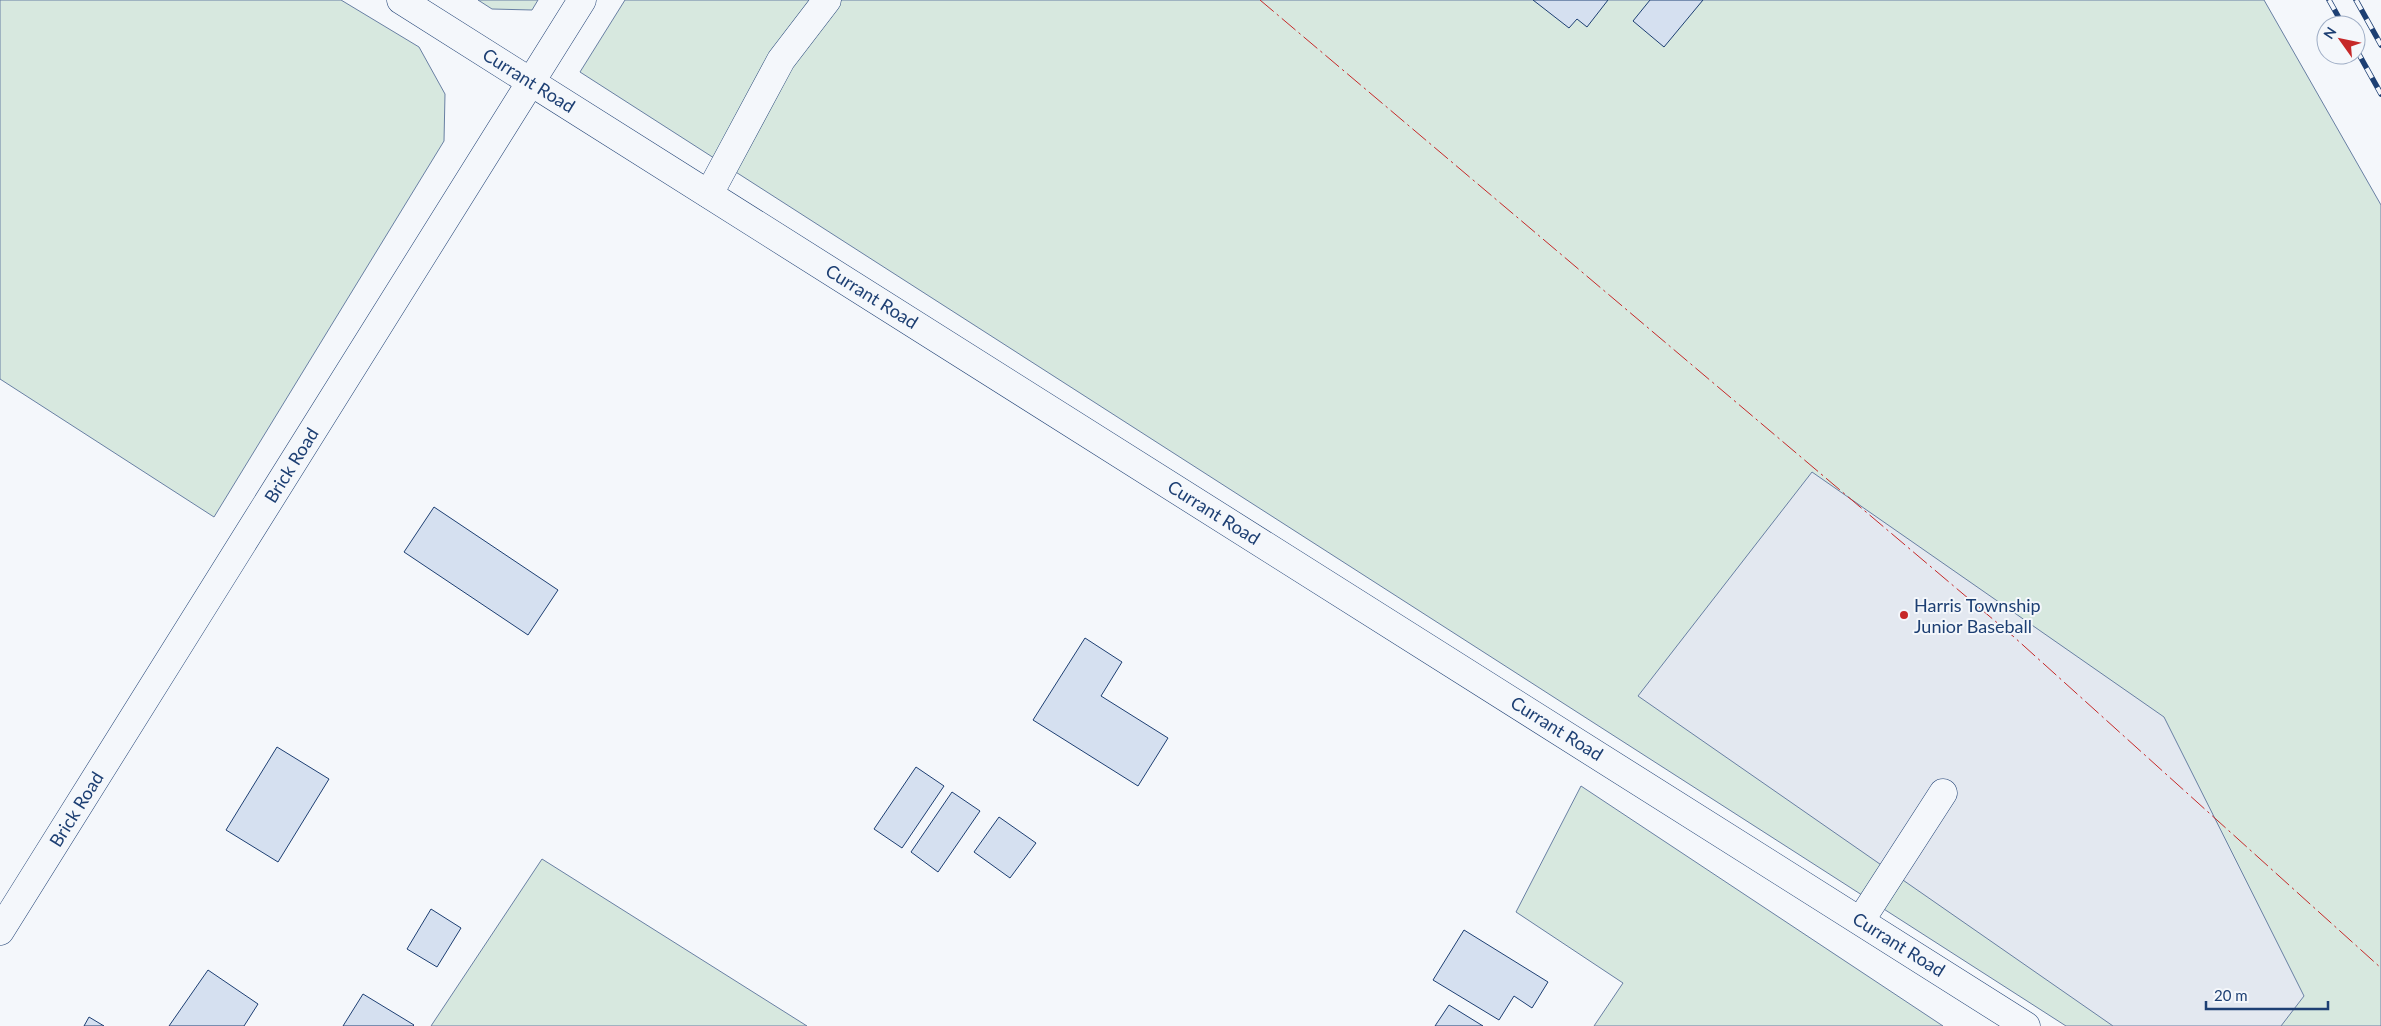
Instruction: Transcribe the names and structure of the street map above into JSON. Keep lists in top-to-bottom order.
{
  "streets": {
    "street": ["Currant Road", "Brick Road"]
  },
  "crossings": [
    ["Currant Road", "Brick Road"]
  ],
  "places": ["Harris Township Junior Baseball"],
  "scale_bar": "20 m",
  "north": "top left"
}
